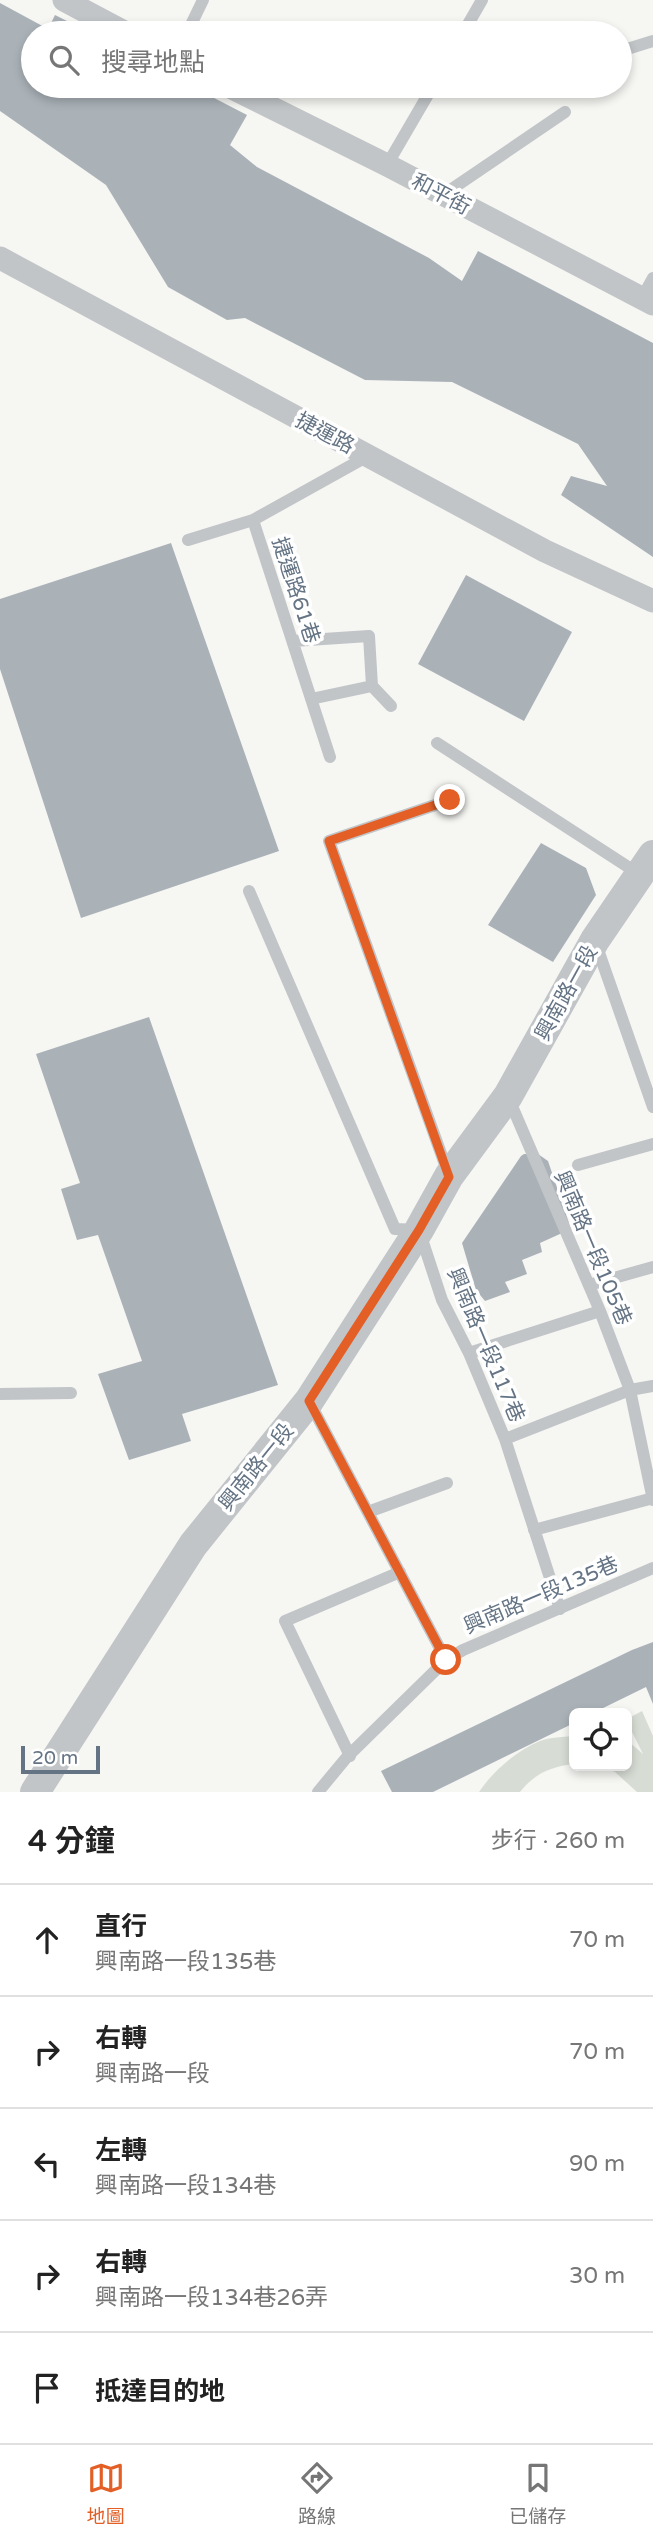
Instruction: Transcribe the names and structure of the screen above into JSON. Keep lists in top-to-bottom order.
{
  "streets": {
    "street": ["和平街", "捷運路", "興南路一段"],
    "lane": [
      "捷運路61巷",
      "興南路一段105巷",
      "興南路一段117巷",
      "興南路一段135巷"
    ]
  },
  "crossings": [
    ["捷運路", "捷運路61巷"],
    ["興南路一段", "興南路一段105巷"],
    ["興南路一段", "興南路一段117巷"],
    ["興南路一段", "興南路一段135巷"],
    ["興南路一段117巷", "興南路一段135巷"]
  ],
  "scale_bar": "20 m",
  "page": {
    "search": "搜尋地點",
    "scale": "20 m",
    "heading": ["4 分鐘", "步行 · 260 m"],
    "list": [
      ["直行", "興南路一段135巷", "70 m"],
      ["右轉", "興南路一段", "70 m"],
      ["左轉", "興南路一段134巷", "90 m"],
      ["右轉", "興南路一段134巷26弄", "30 m"],
      "抵達目的地"
    ],
    "nav": ["地圖", "路線", "已儲存"]
  }
}
